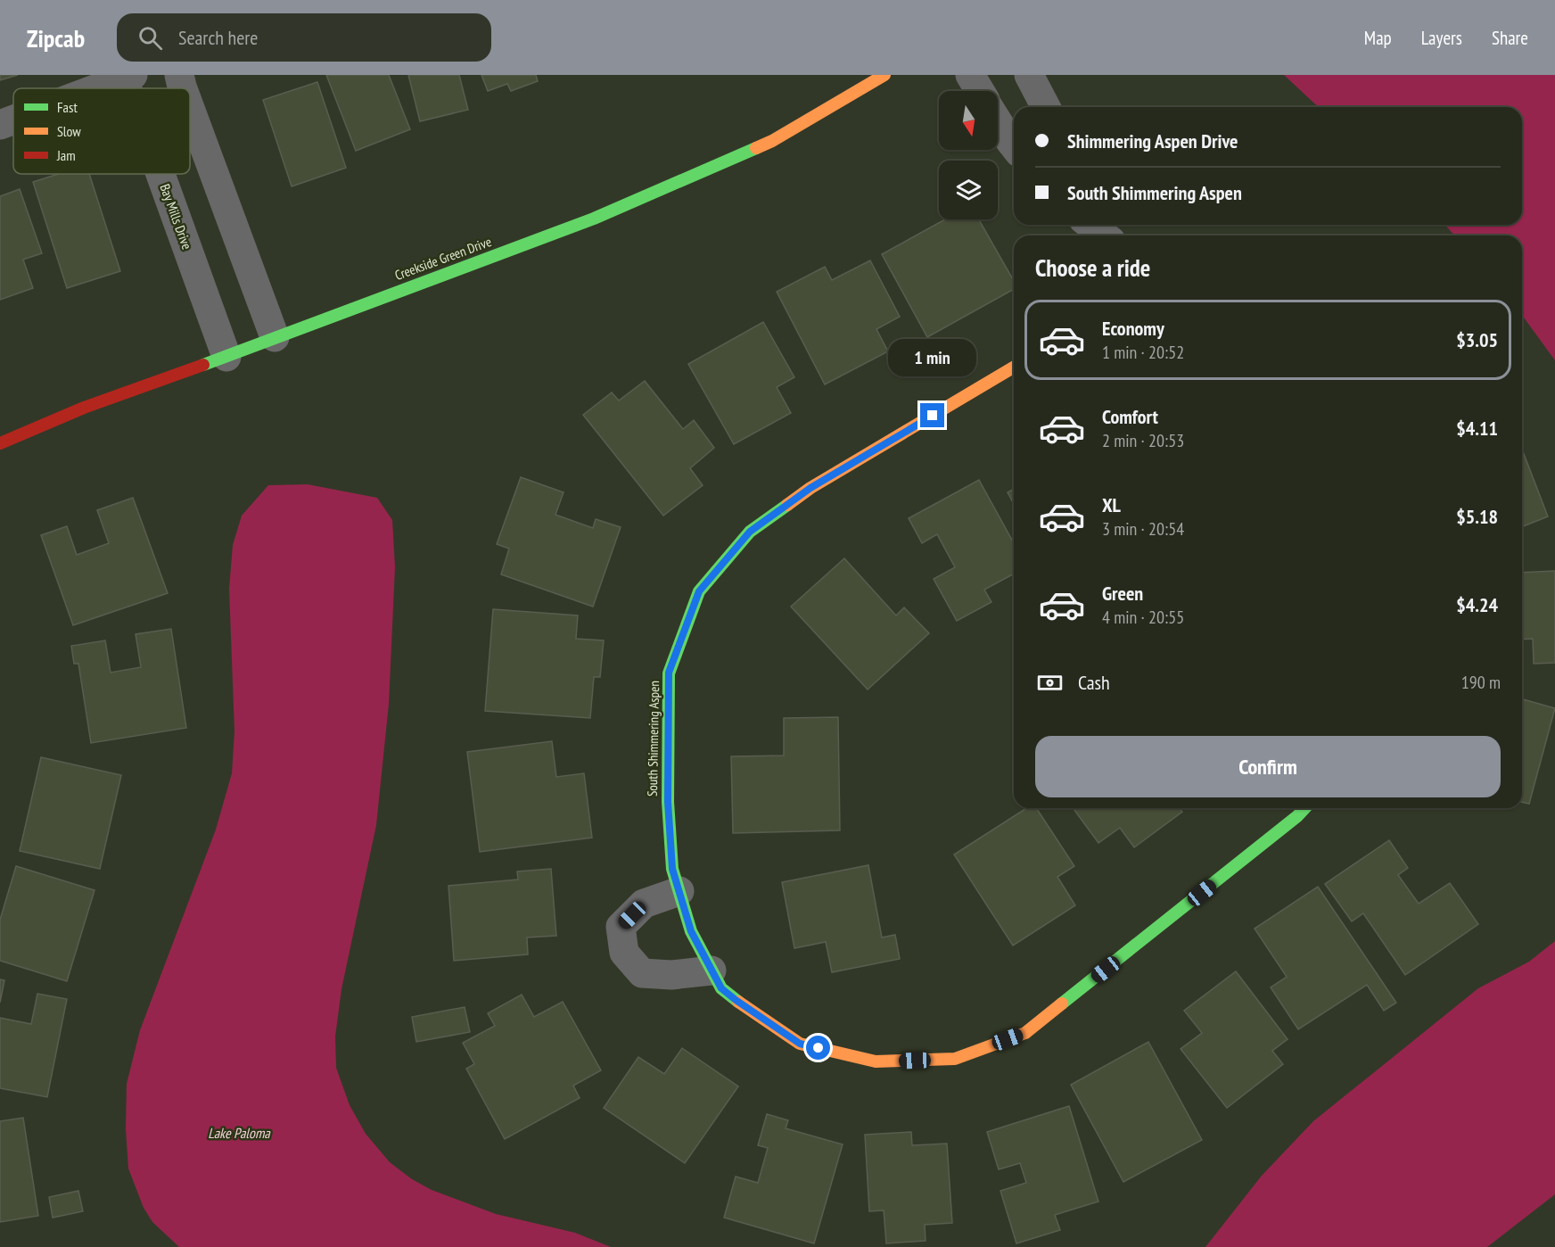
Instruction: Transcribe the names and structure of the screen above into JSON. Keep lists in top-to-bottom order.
{
  "streets": {
    "street": ["Bay Mills Drive", "Creekside Green Drive", "South Shimmering Aspen"]
  },
  "crossings": [
    ["Bay Mills Drive", "Creekside Green Drive"]
  ],
  "water": ["Lake Paloma"],
  "legend": ["Fast", "Slow", "Jam"],
  "north": "bottom",
  "page": {
    "header": "Zipcab",
    "search": "Search here",
    "nav": ["Map", "Layers", "Share"],
    "banner": ["Shimmering Aspen Drive", "South Shimmering Aspen"],
    "heading": "Choose a ride",
    "list": [
      {
        "name": "Economy",
        "note": "1 min · 20:52",
        "value": "$3.05"
      },
      {
        "name": "Comfort",
        "note": "2 min · 20:53",
        "value": "$4.11"
      },
      {
        "name": "XL",
        "note": "3 min · 20:54",
        "value": "$5.18"
      },
      {
        "name": "Green",
        "note": "4 min · 20:55",
        "value": "$4.24"
      }
    ],
    "bubble": "1 min",
    "pay": ["Cash", "190 m"],
    "buttons": "Confirm"
  }
}
